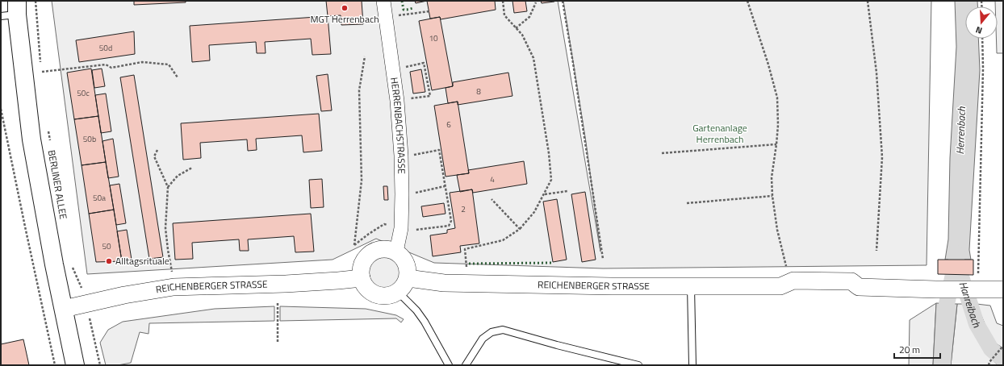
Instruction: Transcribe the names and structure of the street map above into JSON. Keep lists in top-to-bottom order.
{
  "streets": {
    "main road": ["BERLINER ALLEE"],
    "street": ["HERRENBACHSTRASSE", "REICHENBERGER STRASSE"]
  },
  "crossings": [
    ["HERRENBACHSTRASSE", "REICHENBERGER STRASSE"],
    ["BERLINER ALLEE", "REICHENBERGER STRASSE"]
  ],
  "water": ["Herrenbach", "Hanreibach"],
  "parks": ["Gartenanlage Herrenbach"],
  "places": ["MGT Herrenbach", "Alltagsrituale"],
  "house_numbers": [
    "10",
    "50d",
    "8",
    "50c",
    "6",
    "50b",
    "4",
    "50a",
    "2",
    "50"
  ],
  "scale_bar": "20 m",
  "north": "bottom"
}
